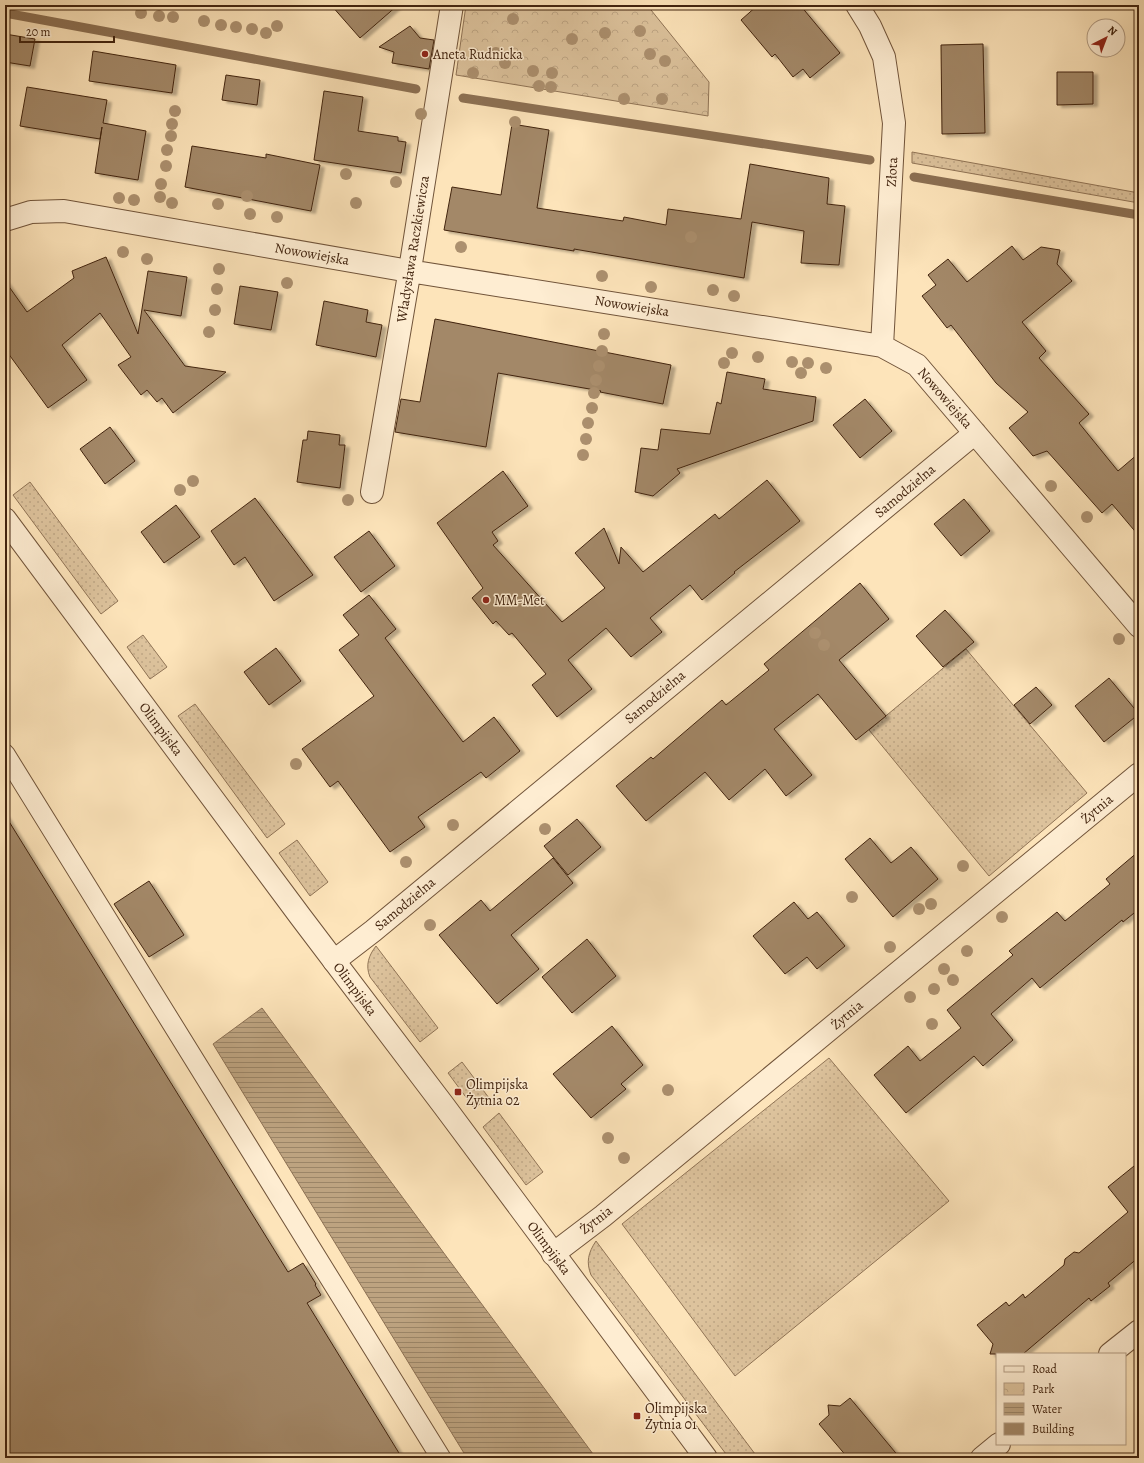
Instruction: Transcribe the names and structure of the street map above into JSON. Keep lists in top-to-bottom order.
{
  "streets": {
    "street": [
      "Złota",
      "Władysława Raczkiewicza",
      "Nowowiejska",
      "Samodzielna",
      "Olimpijska",
      "Żytnia"
    ]
  },
  "crossings": [
    ["Złota", "Nowowiejska"],
    ["Władysława Raczkiewicza", "Nowowiejska"],
    ["Nowowiejska", "Samodzielna"],
    ["Samodzielna", "Olimpijska"],
    ["Olimpijska", "Żytnia"]
  ],
  "places": {
    "other": ["Aneta Rudnicka", "MM-Met"],
    "transit": ["Olimpijska Żytnia 02", "Olimpijska Żytnia 01"]
  },
  "legend": [
    "Road",
    "Park",
    "Water",
    "Building"
  ],
  "scale_bar": "20 m",
  "north": "top right"
}
